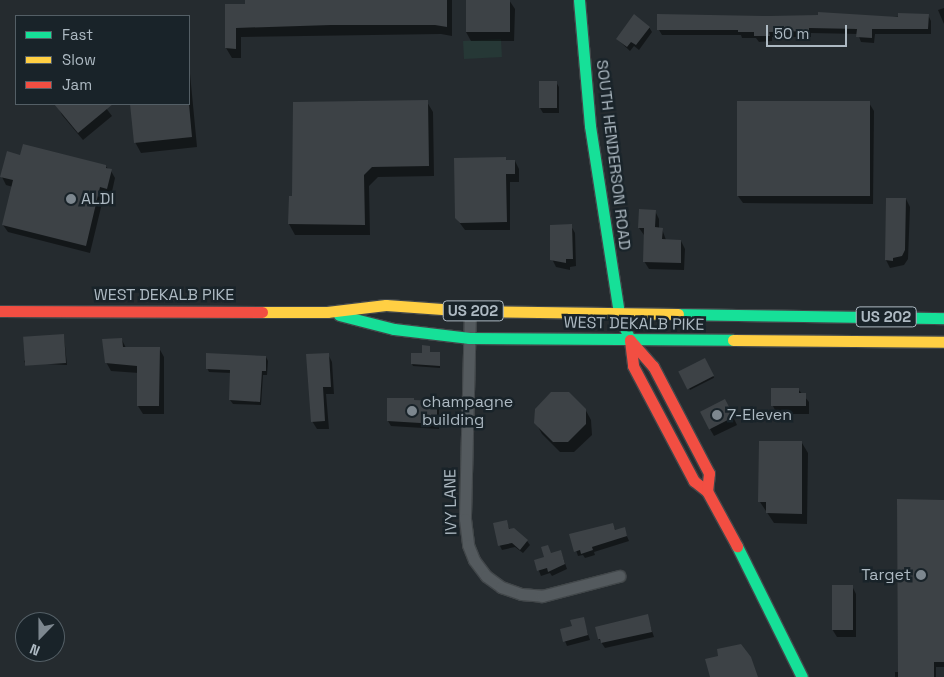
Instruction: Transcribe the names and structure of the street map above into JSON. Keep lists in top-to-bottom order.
{
  "streets": {
    "main road": ["SOUTH HENDERSON ROAD", "WEST DEKALB PIKE", "US 202"],
    "street": ["IVY LANE"]
  },
  "crossings": [
    ["SOUTH HENDERSON ROAD", "WEST DEKALB PIKE"],
    ["WEST DEKALB PIKE", "IVY LANE"]
  ],
  "places": [
    "ALDI",
    "champagne building",
    "7-Eleven",
    "Target"
  ],
  "legend": ["Fast", "Slow", "Jam"],
  "scale_bar": "50 m",
  "north": "bottom"
}
